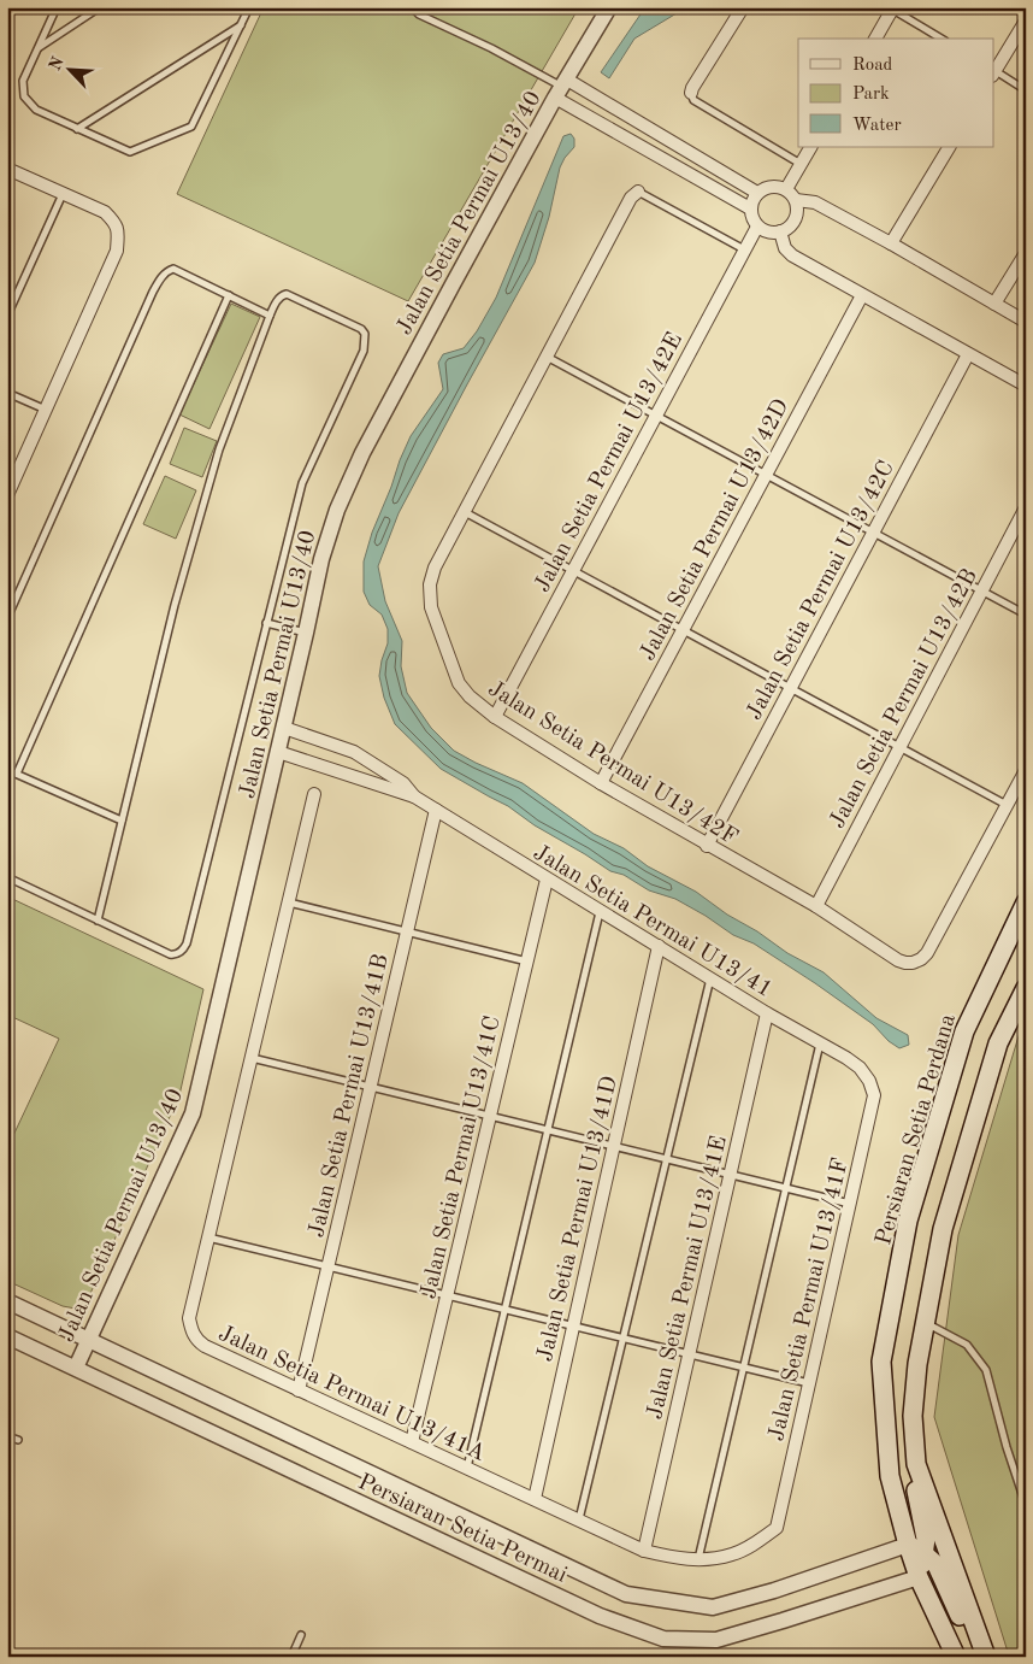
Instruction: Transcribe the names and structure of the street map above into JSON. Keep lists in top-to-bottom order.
{
  "streets": {
    "main road": ["Persiaran Setia Perdana"],
    "street": [
      "Jalan Setia Permai U13/40",
      "Jalan Setia Permai U13/42E",
      "Jalan Setia Permai U13/42D",
      "Jalan Setia Permai U13/42C",
      "Jalan Setia Permai U13/42B",
      "Jalan Setia Permai U13/42F",
      "Jalan Setia Permai U13/41",
      "Jalan Setia Permai U13/41B",
      "Jalan Setia Permai U13/41C",
      "Jalan Setia Permai U13/41D",
      "Jalan Setia Permai U13/41E",
      "Jalan Setia Permai U13/41F",
      "Jalan Setia Permai U13/41A",
      "Persiaran Setia Permai"
    ]
  },
  "crossings": [
    ["Jalan Setia Permai U13/40", "Jalan Setia Permai U13/41"],
    ["Jalan Setia Permai U13/40", "Persiaran Setia Permai"],
    ["Jalan Setia Permai U13/42E", "Jalan Setia Permai U13/42F"],
    ["Jalan Setia Permai U13/42D", "Jalan Setia Permai U13/42F"],
    ["Jalan Setia Permai U13/42C", "Jalan Setia Permai U13/42F"],
    ["Jalan Setia Permai U13/42B", "Jalan Setia Permai U13/42F"],
    ["Jalan Setia Permai U13/41", "Jalan Setia Permai U13/41B"],
    ["Jalan Setia Permai U13/41", "Jalan Setia Permai U13/41C"],
    ["Jalan Setia Permai U13/41", "Jalan Setia Permai U13/41D"],
    ["Jalan Setia Permai U13/41", "Jalan Setia Permai U13/41E"],
    ["Jalan Setia Permai U13/41", "Jalan Setia Permai U13/41F"],
    ["Jalan Setia Permai U13/41B", "Jalan Setia Permai U13/41A"],
    ["Persiaran Setia Perdana", "Persiaran Setia Permai"],
    ["Jalan Setia Permai U13/41C", "Jalan Setia Permai U13/41A"],
    ["Jalan Setia Permai U13/41D", "Jalan Setia Permai U13/41A"],
    ["Jalan Setia Permai U13/41E", "Jalan Setia Permai U13/41A"],
    ["Jalan Setia Permai U13/41F", "Jalan Setia Permai U13/41A"]
  ],
  "legend": ["Road", "Park", "Water"],
  "north": "top left"
}
